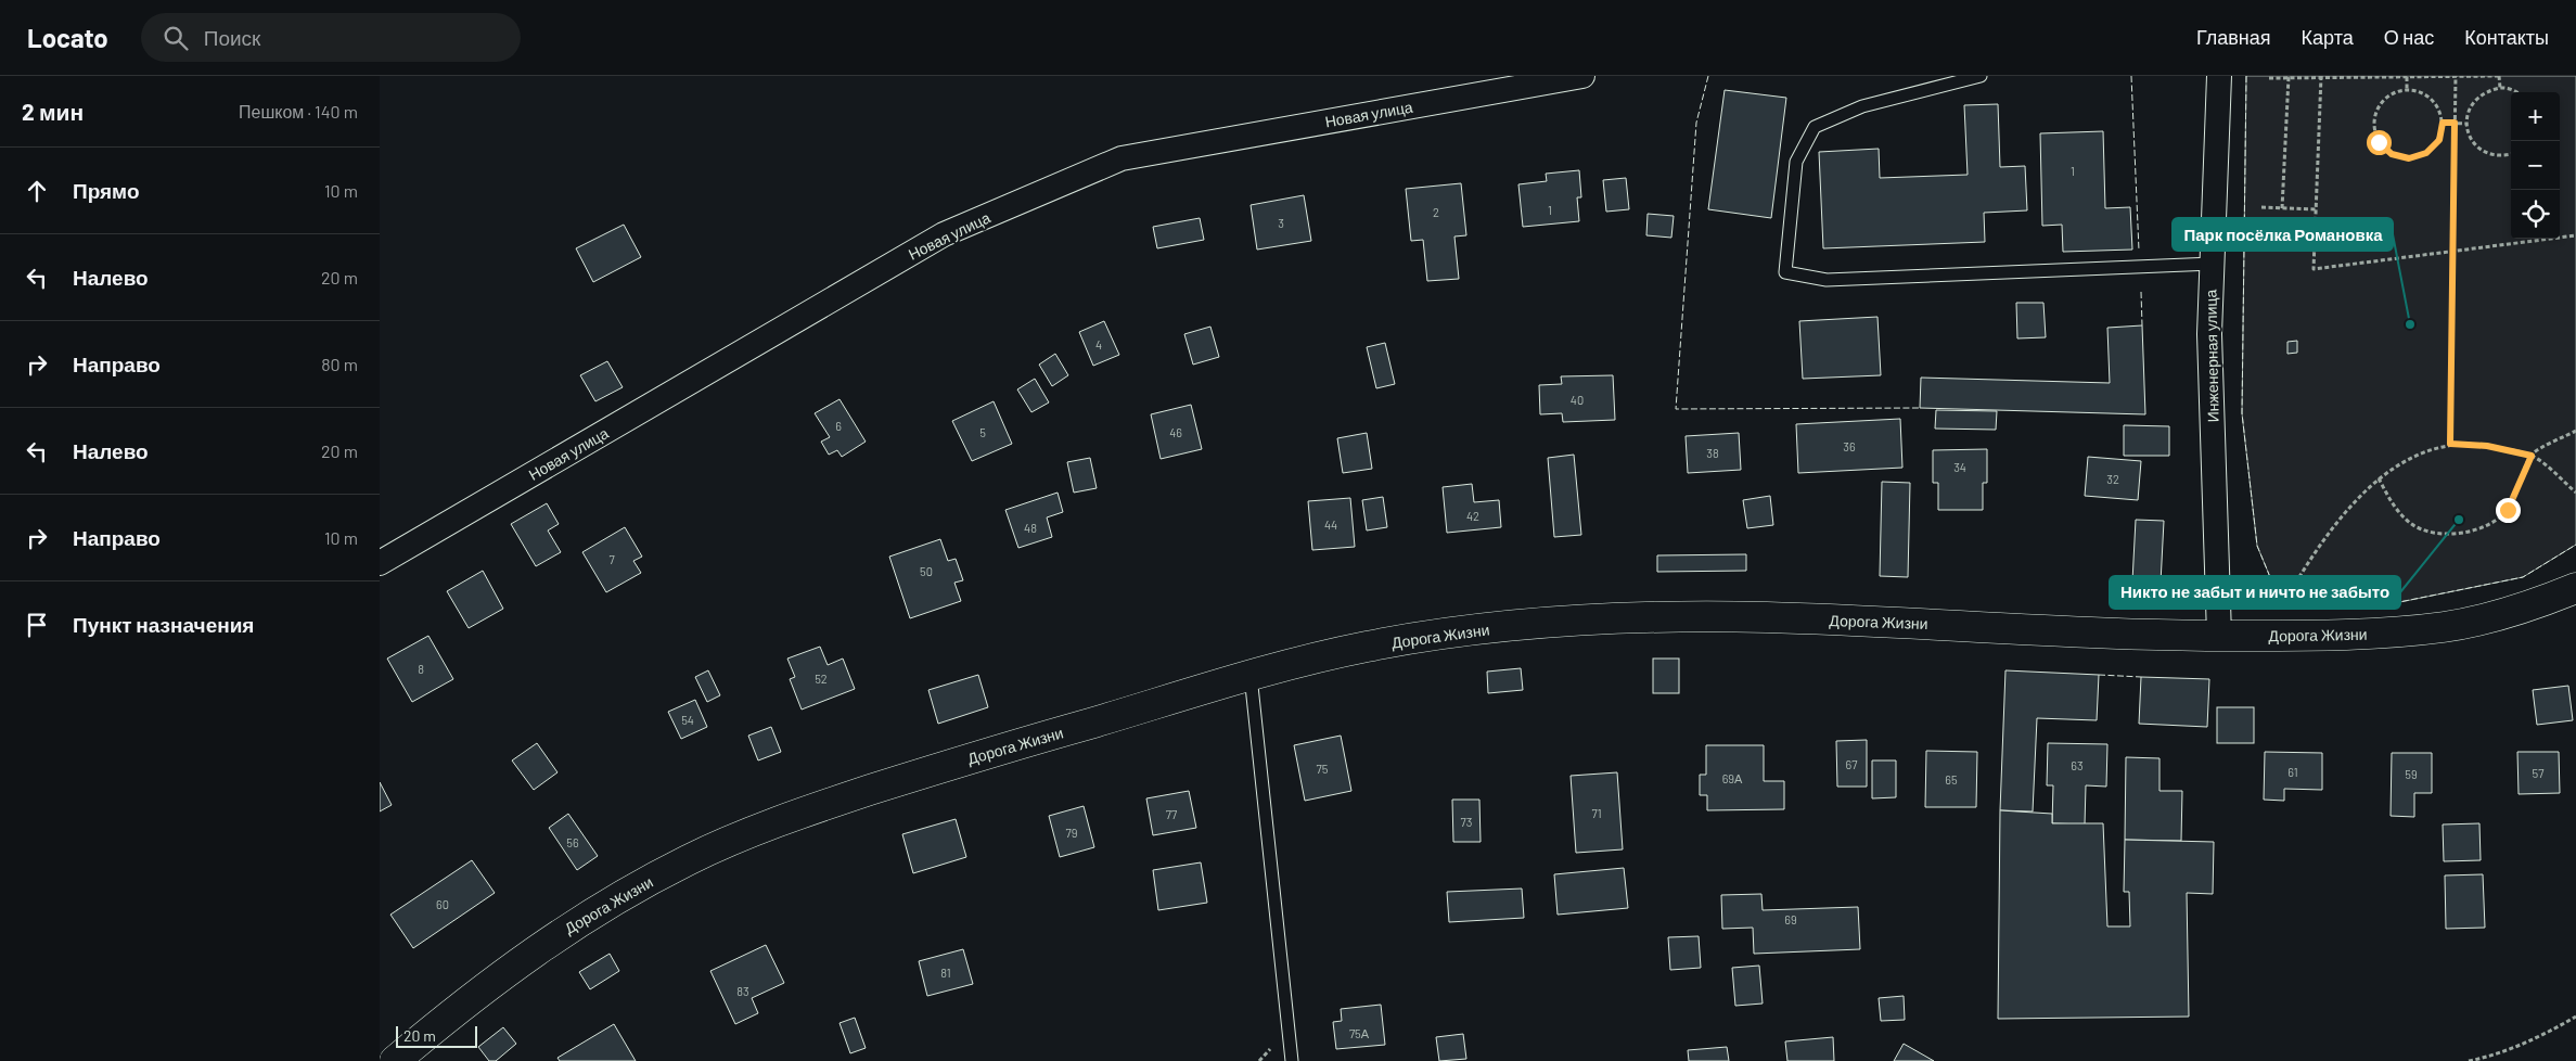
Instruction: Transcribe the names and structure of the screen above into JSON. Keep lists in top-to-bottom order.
{
  "streets": {
    "main road": ["Дорога Жизни"],
    "street": ["Новая улица", "Инженерная улица"]
  },
  "crossings": [
    ["Инженерная улица", "Дорога Жизни"]
  ],
  "places": ["Парк посёлка Романовка", "Никто не забыт и ничто не забыто"],
  "house_numbers": [
    "1",
    "1",
    "2",
    "3",
    "4",
    "40",
    "6",
    "5",
    "46",
    "36",
    "38",
    "34",
    "32",
    "42",
    "44",
    "48",
    "7",
    "50",
    "8",
    "52",
    "54",
    "67",
    "63",
    "75",
    "61",
    "57",
    "59",
    "69А",
    "65",
    "71",
    "77",
    "73",
    "79",
    "56",
    "60",
    "69",
    "81",
    "83",
    "75А"
  ],
  "scale_bar": "20 m",
  "page": {
    "header": "Locato",
    "search": "Поиск",
    "nav": [
      "Главная",
      "Карта",
      "О нас",
      "Контакты"
    ],
    "heading": ["2 мин", "Пешком · 140 m"],
    "map_buttons": ["+", "−"],
    "list": [
      ["Прямо", "10 m"],
      ["Налево", "20 m"],
      ["Направо", "80 m"],
      ["Налево", "20 m"],
      ["Направо", "10 m"],
      "Пункт назначения"
    ],
    "scale": "20 m"
  }
}
